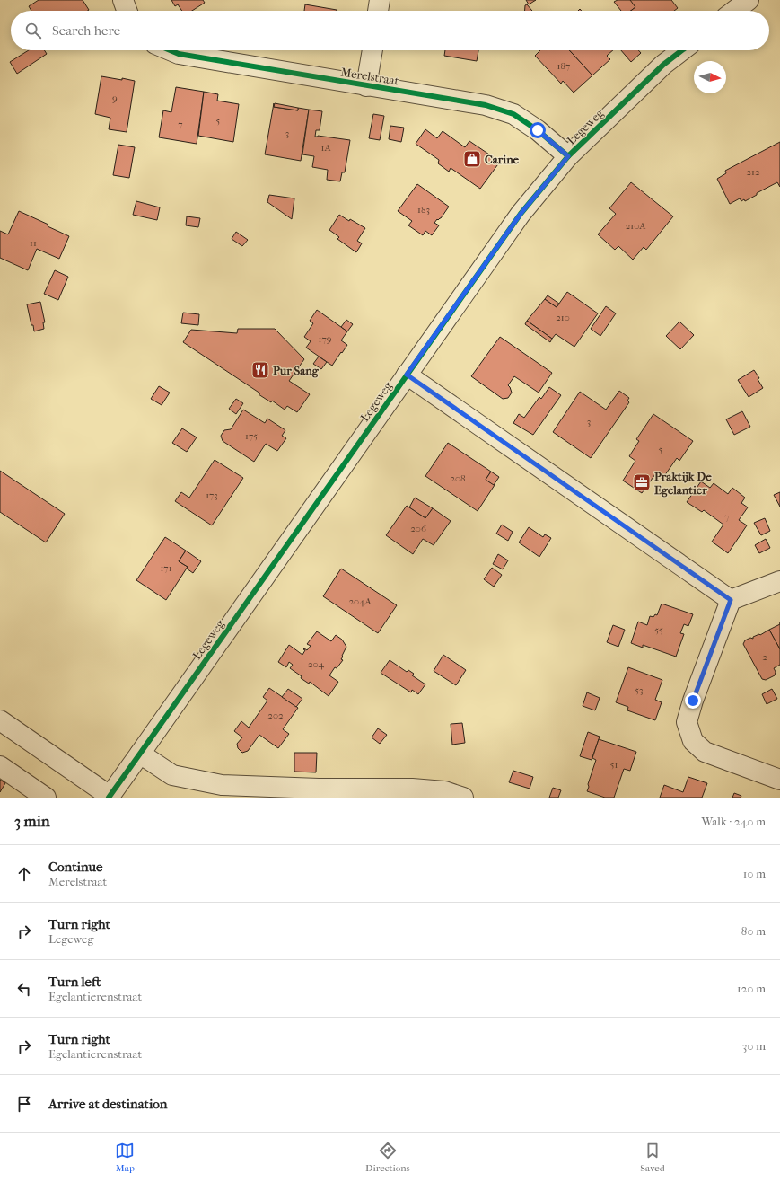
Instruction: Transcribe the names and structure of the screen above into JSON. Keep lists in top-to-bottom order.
{
  "streets": {
    "street": ["Merelstraat", "Legeweg"]
  },
  "crossings": [
    ["Merelstraat", "Legeweg"]
  ],
  "places": {
    "shop": ["Carine"],
    "restaurant": ["Pur Sang"],
    "office": ["Praktijk De Egelantier"]
  },
  "house_numbers": [
    "187",
    "9",
    "5",
    "7",
    "3",
    "1A",
    "212",
    "183",
    "210A",
    "11",
    "210",
    "179",
    "3",
    "175",
    "5",
    "208",
    "173",
    "7",
    "206",
    "171",
    "204A",
    "55",
    "2",
    "204",
    "53",
    "202",
    "51"
  ],
  "north": "right",
  "page": {
    "search": "Search here",
    "heading": ["3 min", "Walk · 240 m"],
    "list": [
      ["Continue", "Merelstraat", "10 m"],
      ["Turn right", "Legeweg", "80 m"],
      ["Turn left", "Egelantierenstraat", "120 m"],
      ["Turn right", "Egelantierenstraat", "30 m"],
      "Arrive at destination"
    ],
    "nav": ["Map", "Directions", "Saved"]
  }
}
